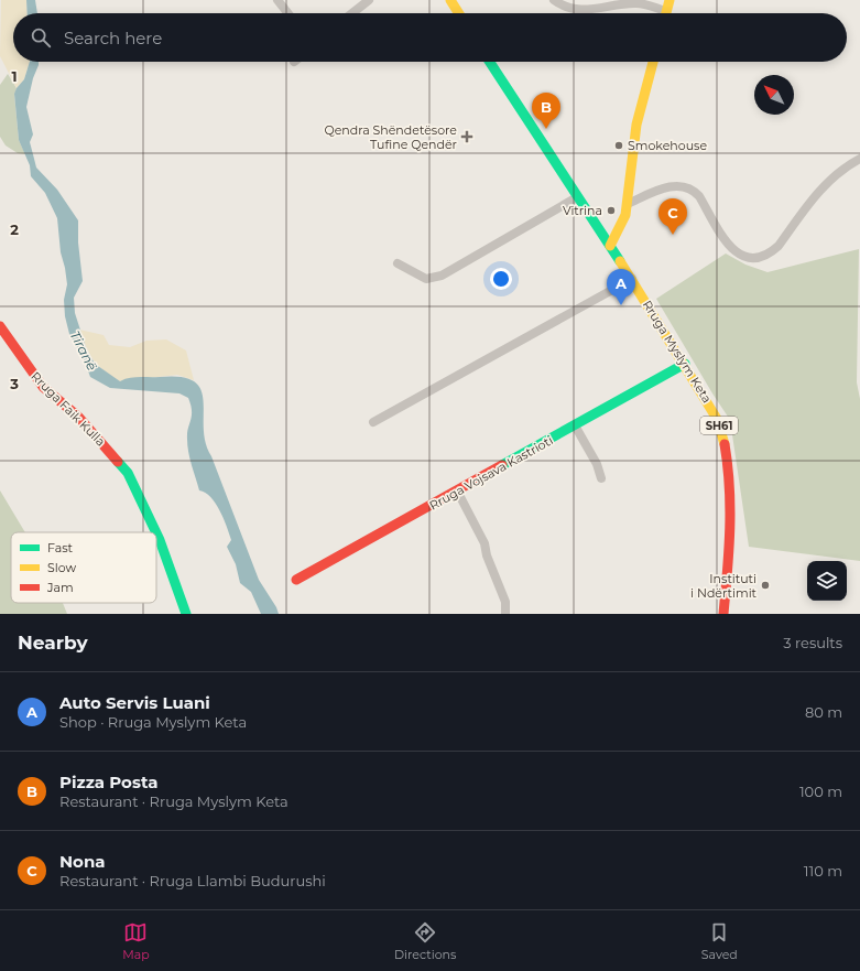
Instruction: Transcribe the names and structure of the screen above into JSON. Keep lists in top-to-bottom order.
{
  "streets": {
    "street": [
      "Rruga Myslym Keta",
      "Rruga Faik Kulla",
      "SH61",
      "Rruga Vojsava Kastrioti"
    ]
  },
  "crossings": [
    ["Rruga Myslym Keta", "Rruga Vojsava Kastrioti"]
  ],
  "water": ["Tiranë"],
  "places": {
    "health": ["Qendra Shëndetësore Tufine Qendër"],
    "other": ["Smokehouse", "Vitrina", "Instituti i Ndërtimit"]
  },
  "legend": ["Fast", "Slow", "Jam"],
  "north": "top left",
  "page": {
    "search": "Search here",
    "pins": ["B", "C", "A"],
    "heading": ["Nearby", "3 results"],
    "list": [
      {
        "mark": "A",
        "name": "Auto Servis Luani",
        "note": "Shop · Rruga Myslym Keta",
        "value": "80 m"
      },
      {
        "mark": "B",
        "name": "Pizza Posta",
        "note": "Restaurant · Rruga Myslym Keta",
        "value": "100 m"
      },
      {
        "mark": "C",
        "name": "Nona",
        "note": "Restaurant · Rruga Llambi Budurushi",
        "value": "110 m"
      }
    ],
    "nav": ["Map", "Directions", "Saved"]
  },
  "grid": {
    "rows": ["1", "2", "3"]
  }
}
